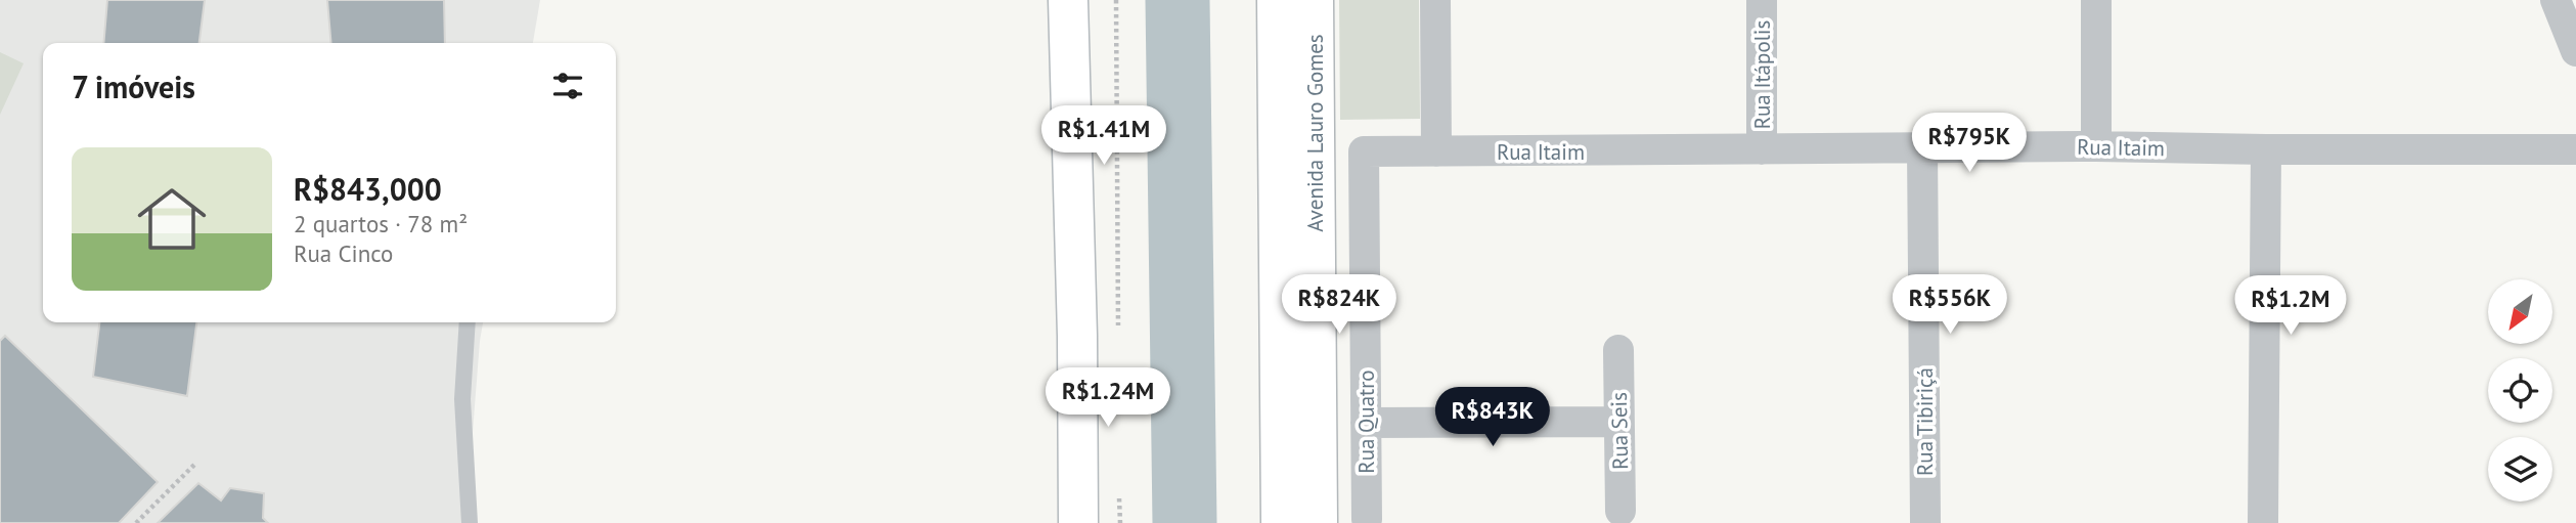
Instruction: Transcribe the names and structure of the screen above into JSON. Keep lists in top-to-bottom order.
{
  "streets": {
    "main road": ["Avenida Lauro Gomes"],
    "street": [
      "Rua Itápolis",
      "Rua Itaim",
      "Rua Quatro",
      "Rua Tibiriçá",
      "Rua Seis"
    ]
  },
  "crossings": [
    ["Rua Itápolis", "Rua Itaim"],
    ["Rua Itaim", "Rua Quatro"],
    ["Rua Itaim", "Rua Tibiriçá"]
  ],
  "north": "bottom left",
  "page": {
    "heading": "7 imóveis",
    "price": [
      "R$1.41M",
      "R$795K",
      "R$824K",
      "R$556K",
      "R$1.2M",
      "R$1.24M",
      "R$843K"
    ],
    "list": [
      {
        "name": "R$843,000",
        "note": "2 quartos · 78 m² · Rua Cinco"
      }
    ]
  }
}
